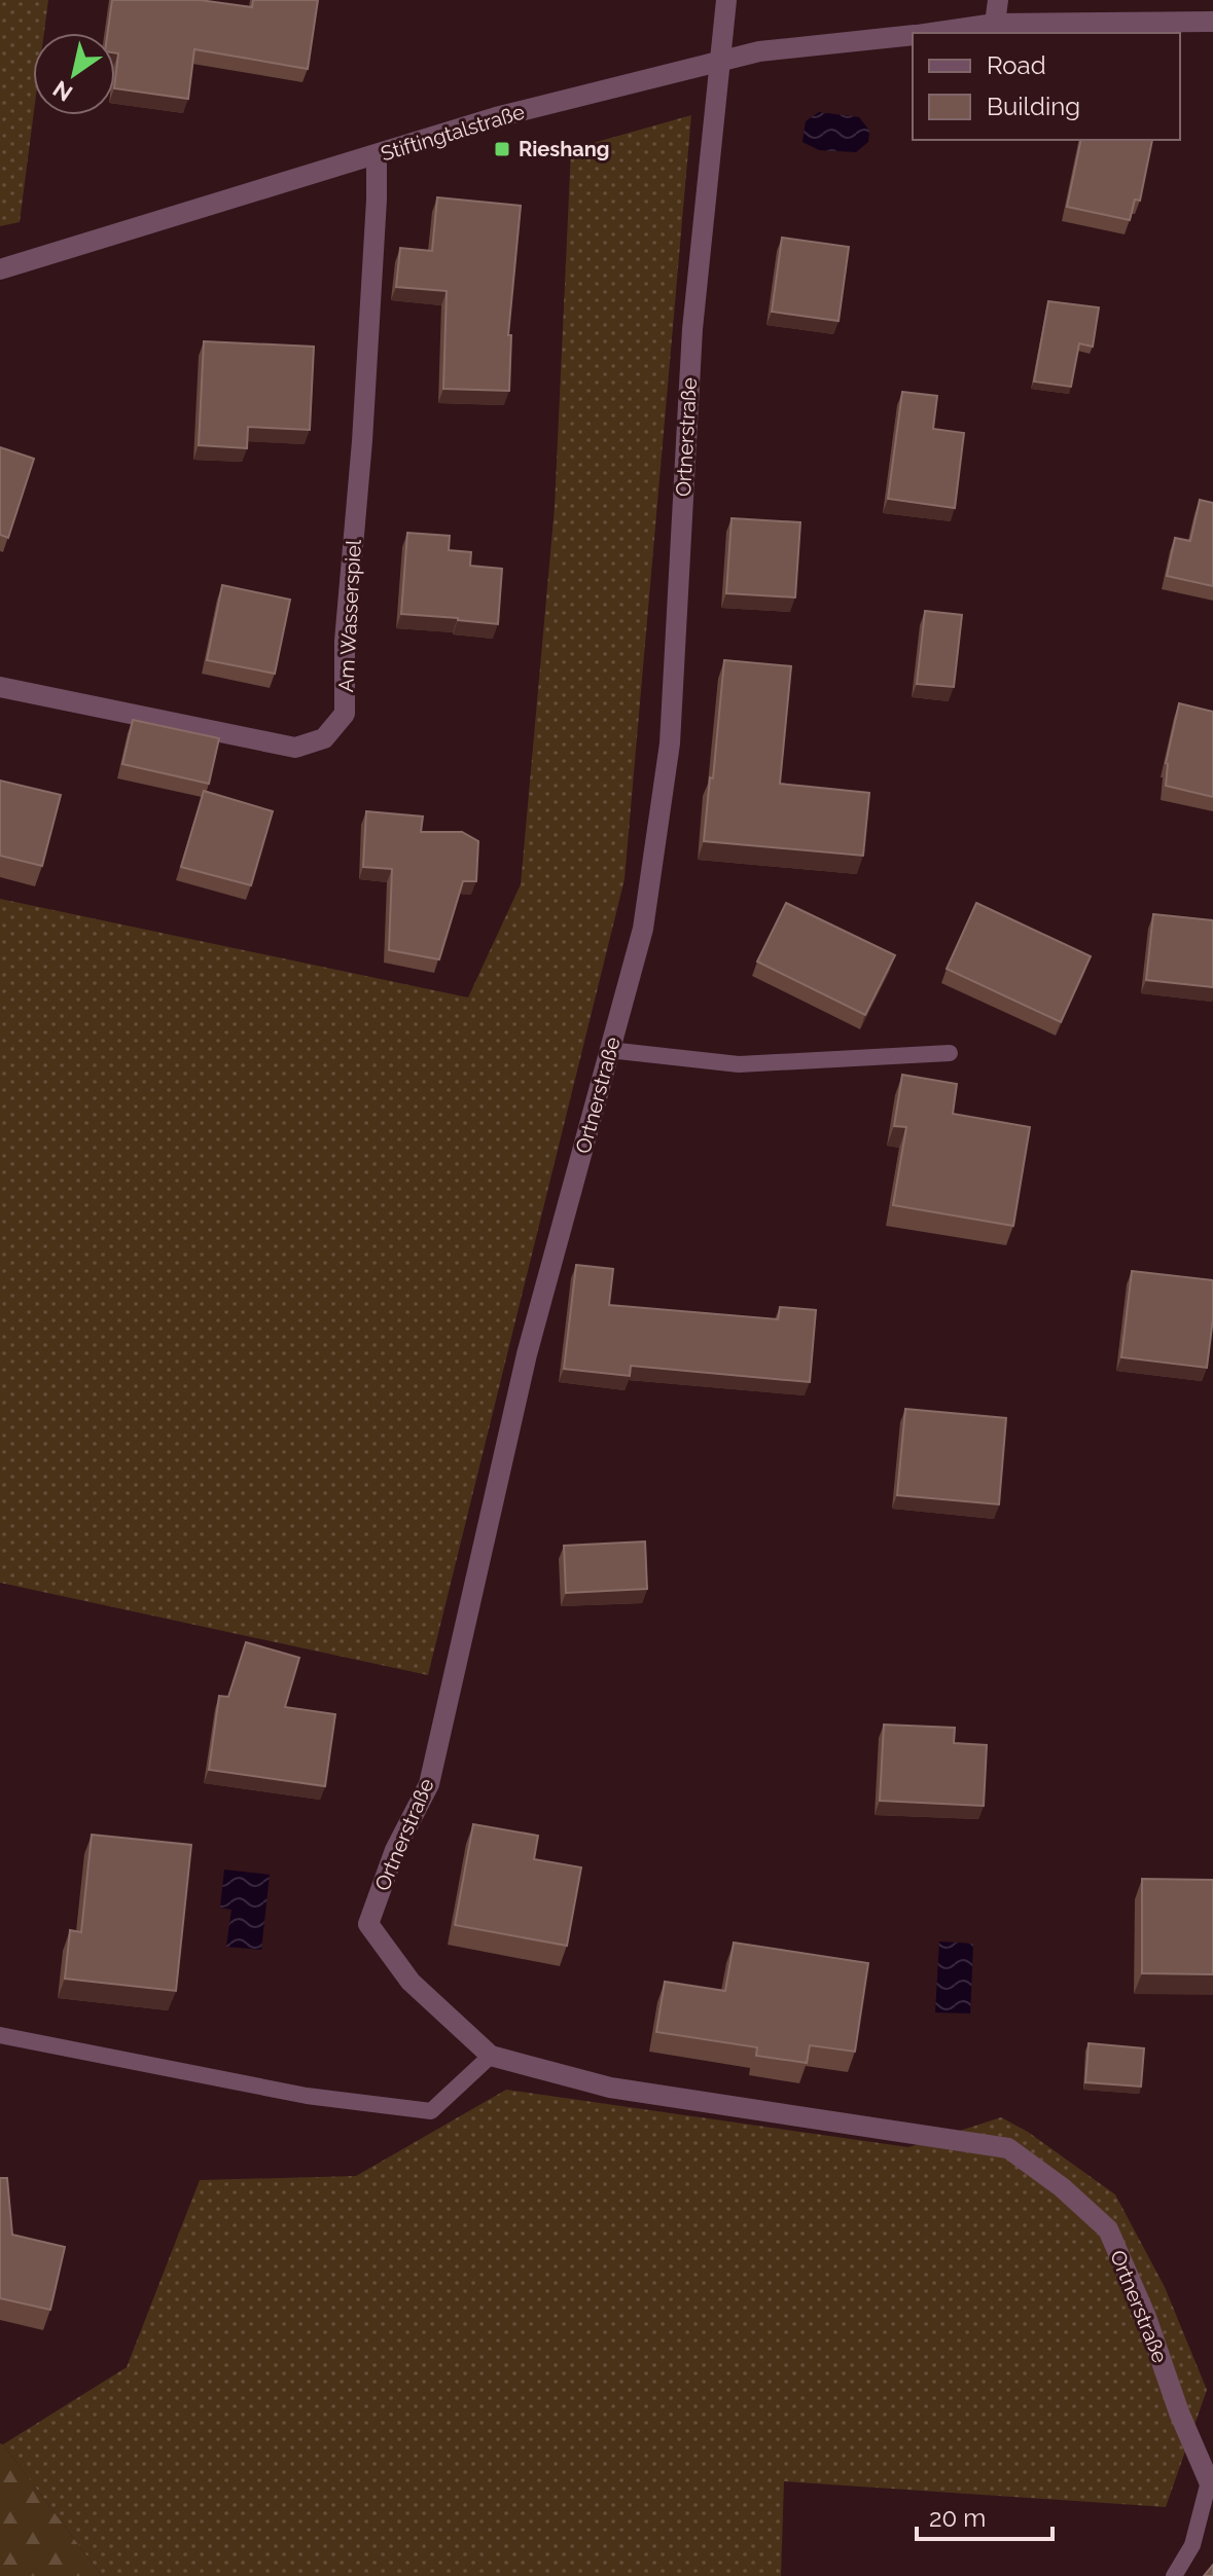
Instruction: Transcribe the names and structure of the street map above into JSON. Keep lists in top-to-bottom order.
{
  "streets": {
    "street": ["Stiftingtalstraße", "Ortnerstraße", "Am Wasserspiel"]
  },
  "crossings": [
    ["Stiftingtalstraße", "Ortnerstraße"],
    ["Stiftingtalstraße", "Am Wasserspiel"]
  ],
  "places": {
    "transit": ["Rieshang"]
  },
  "legend": ["Road", "Building"],
  "scale_bar": "20 m",
  "north": "bottom left"
}
